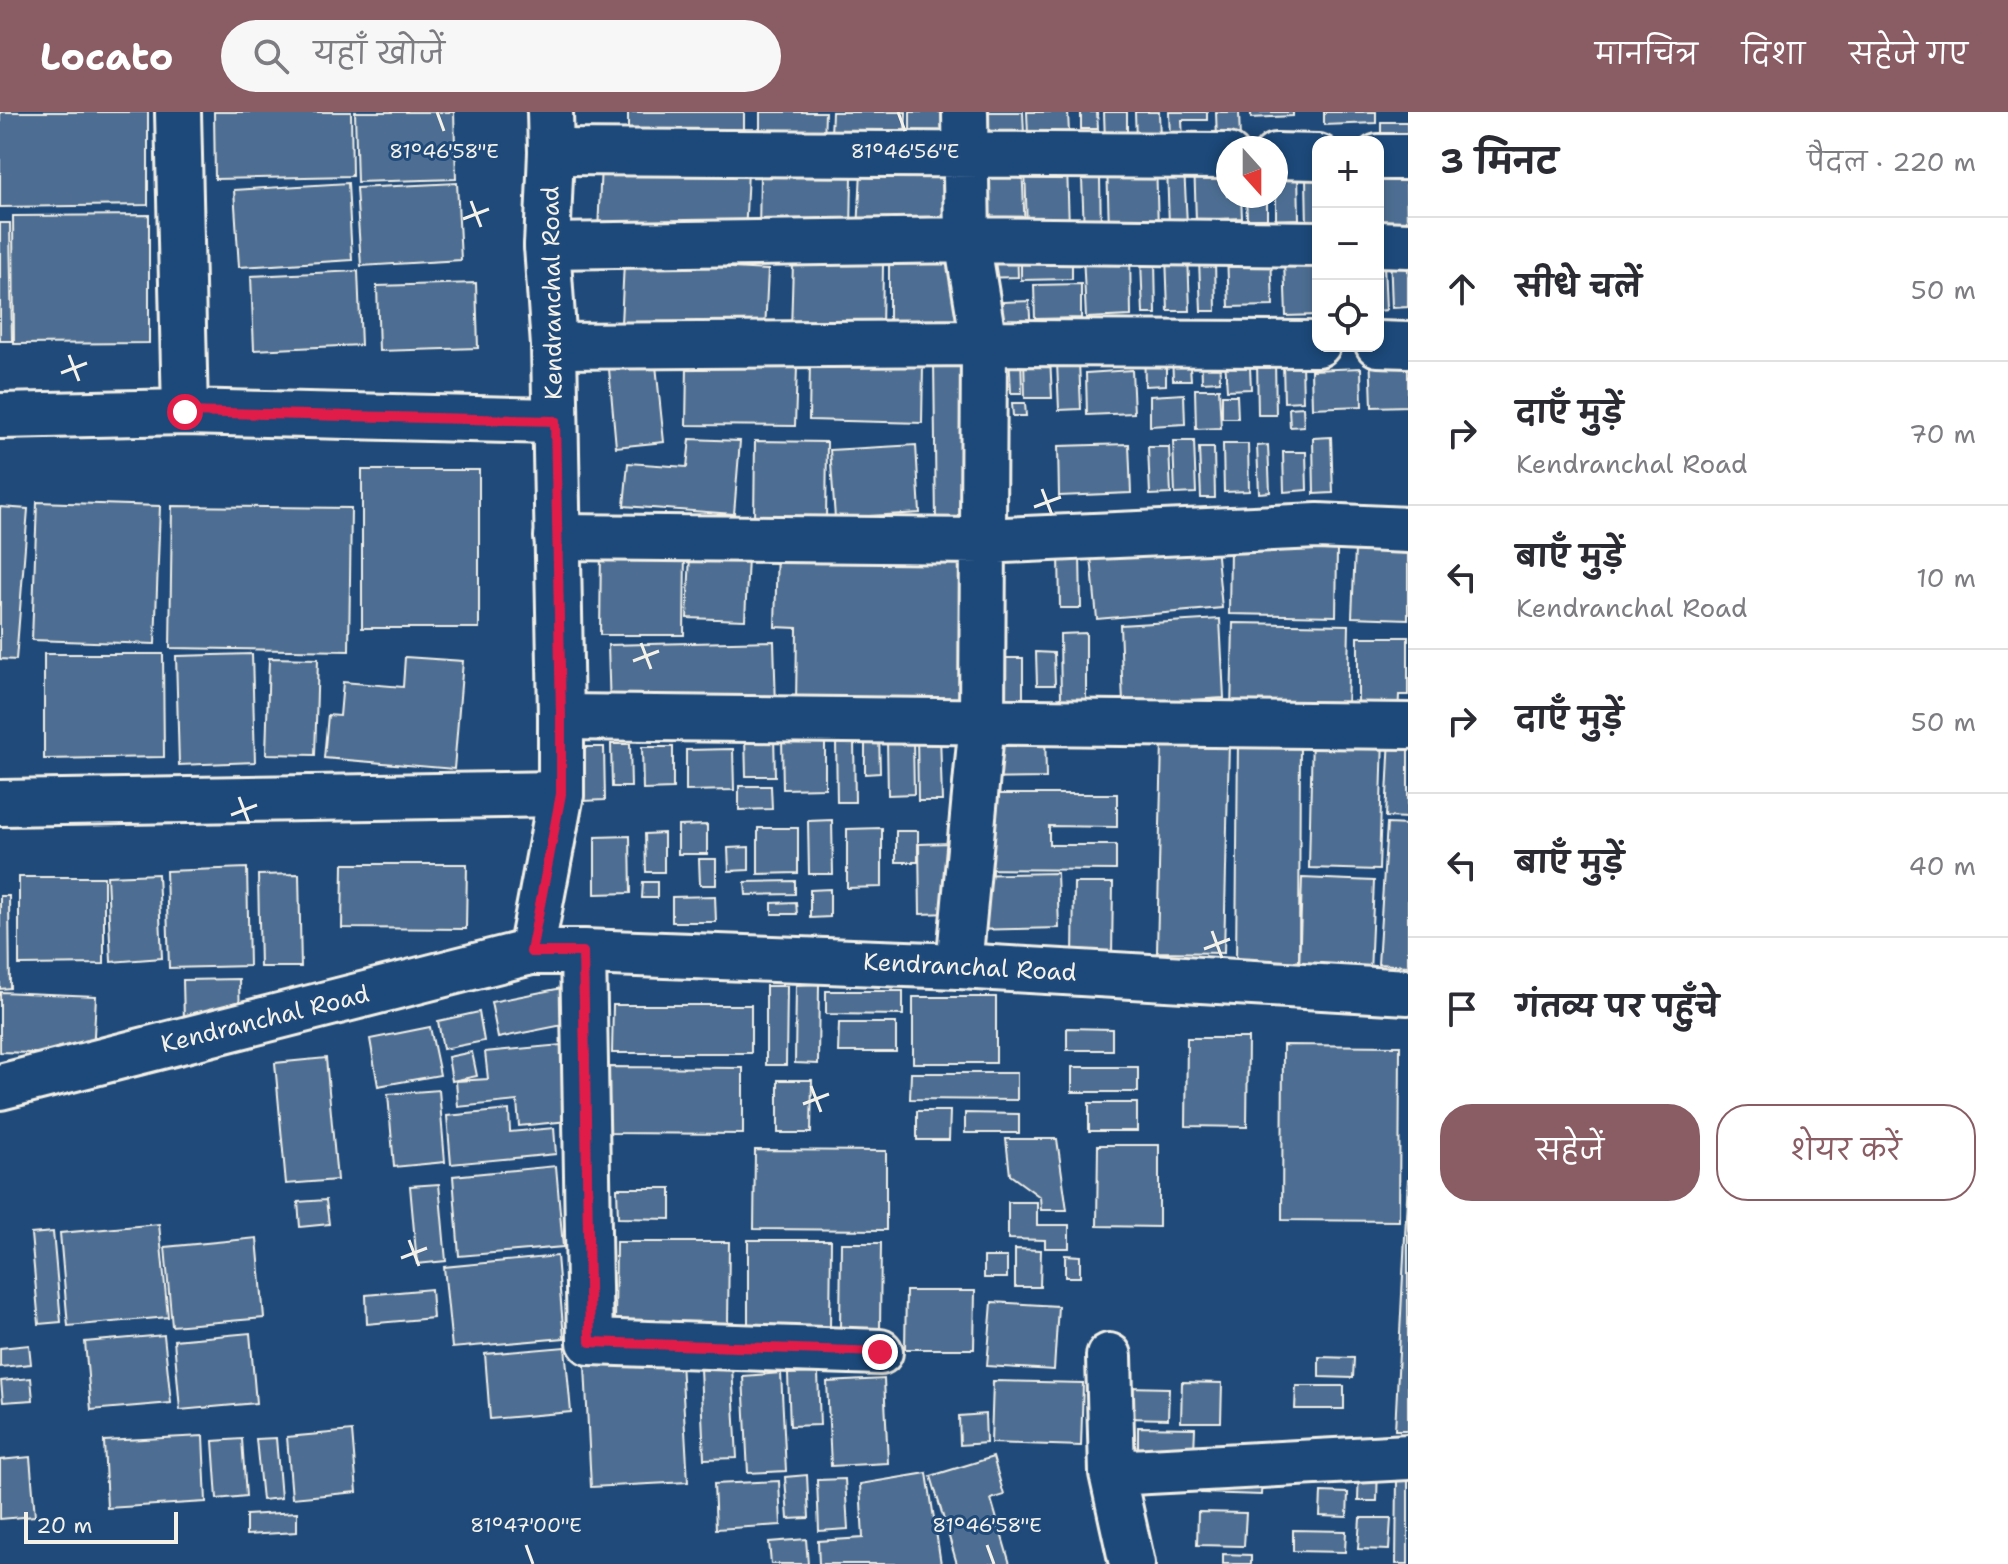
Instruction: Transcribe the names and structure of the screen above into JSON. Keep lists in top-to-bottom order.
{
  "streets": {
    "street": ["Kendranchal Road"]
  },
  "scale_bar": "20 m",
  "north": "bottom",
  "page": {
    "header": "Locato",
    "search": "यहाँ खोजें",
    "nav": ["मानचित्र", "दिशा", "सहेजे गए"],
    "heading": ["3 मिनट", "पैदल · 220 m"],
    "map_buttons": ["+", "−"],
    "list": [
      ["सीधे चलें", "50 m"],
      ["दाएँ मुड़ें", "Kendranchal Road", "70 m"],
      ["बाएँ मुड़ें", "Kendranchal Road", "10 m"],
      ["दाएँ मुड़ें", "50 m"],
      ["बाएँ मुड़ें", "40 m"],
      "गंतव्य पर पहुँचे"
    ],
    "buttons": ["सहेजें", "शेयर करें"],
    "scale": "20 m"
  },
  "coordinates": ["81°46'58\"E", "81°46'56\"E", "81°47'00\"E"]
}
